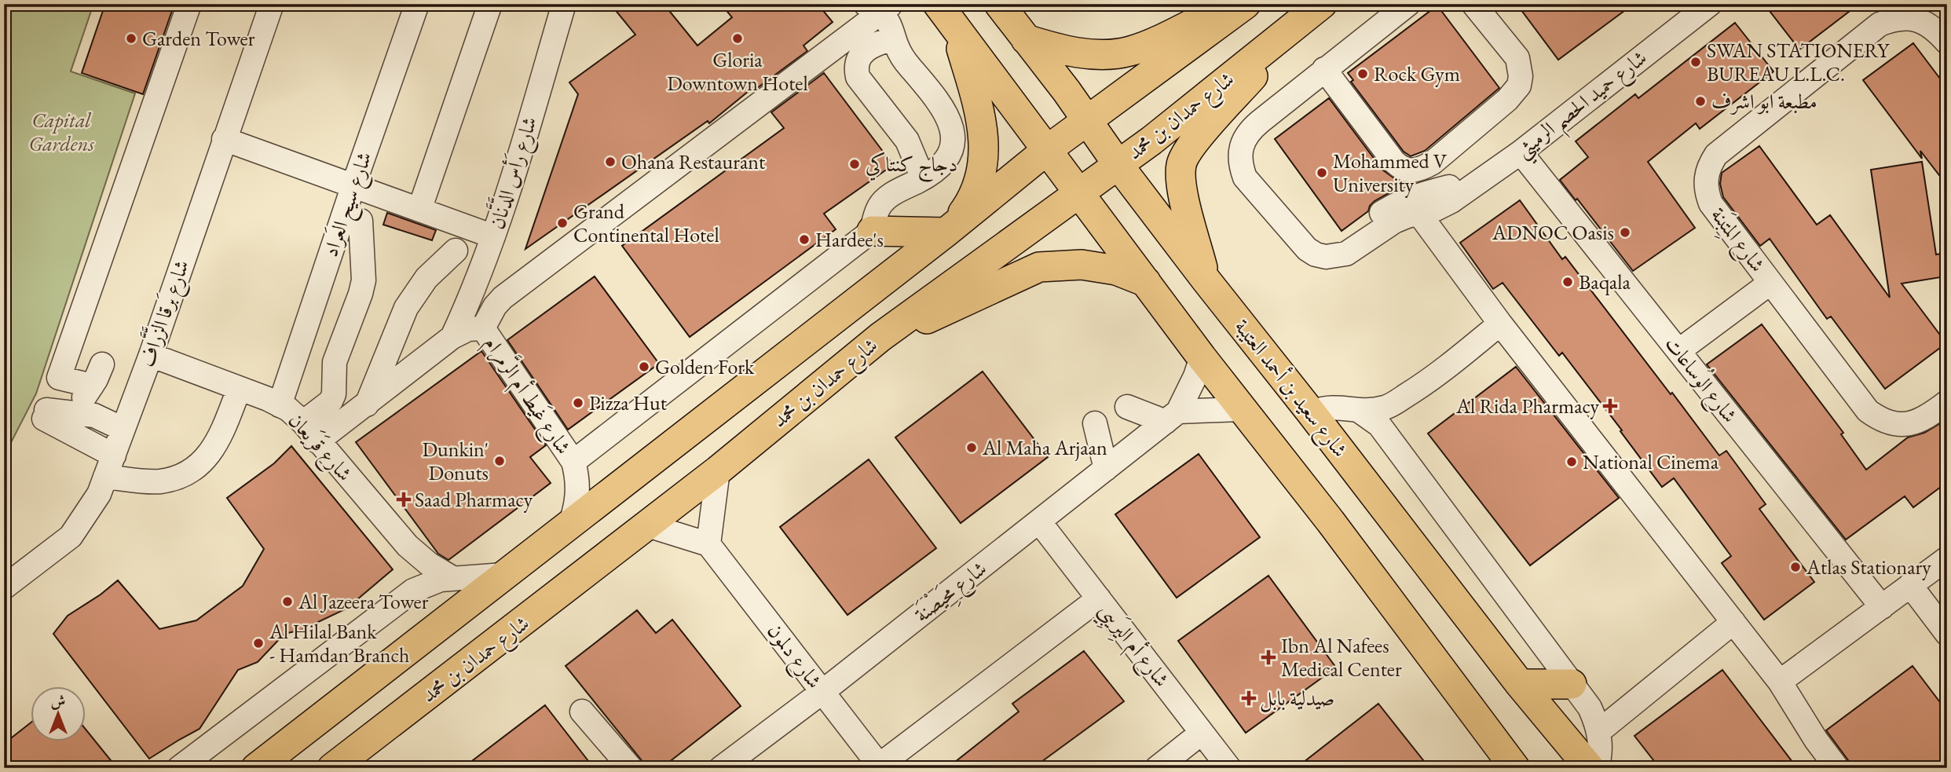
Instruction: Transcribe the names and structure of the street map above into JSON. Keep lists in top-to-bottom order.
{
  "streets": {
    "main road": ["شارع حمدان بن محمد", "شارع سعيد بن أحمد العتيبة"],
    "street": [
      "شارع حميد الحصم الرميثي",
      "شارع رَأس الدَّنَّان",
      "شارع سيح العَراد",
      "شارع المِتبَنة",
      "شارع بَرقا الزَّرَّاف",
      "شارع الوُساعات",
      "شارع غَيط أم الرَّمرام",
      "شارع قَرَيعان",
      "شارع مِحَيصْنَة",
      "شارع أم اليِرَيبِي",
      "شارع دلمون"
    ]
  },
  "crossings": [
    ["شارع حميد الحصم الرميثي", "شارع الوُساعات"],
    ["شارع حمدان بن محمد", "شارع سعيد بن أحمد العتيبة"],
    ["شارع حمدان بن محمد", "شارع غَيط أم الرَّمرام"],
    ["شارع رَأس الدَّنَّان", "شارع غَيط أم الرَّمرام"],
    ["شارع سيح العَراد", "شارع قَرَيعان"],
    ["شارع المِتبَنة", "شارع الوُساعات"],
    ["شارع بَرقا الزَّرَّاف", "شارع قَرَيعان"],
    ["شارع غَيط أم الرَّمرام", "شارع قَرَيعان"],
    ["شارع مِحَيصْنَة", "شارع أم اليِرَيبِي"],
    ["شارع مِحَيصْنَة", "شارع دلمون"]
  ],
  "parks": ["Capital Gardens"],
  "places": {
    "other": [
      "Garden Tower",
      "Gloria Downtown Hotel",
      "SWAN STATIONERY BUREAU L.L.C.",
      "Rock Gym",
      "مطبعة ابو اشرف",
      "Ohana Restaurant",
      "دجاج كنتاكي",
      "Mohammed V University",
      "Grand Continental Hotel",
      "ADNOC Oasis",
      "Hardee's",
      "Baqala",
      "Golden Fork",
      "Pizza Hut",
      "Al Maha Arjaan",
      "Dunkin' Donuts",
      "National Cinema",
      "Atlas Stationary",
      "Al Jazeera Tower",
      "Al Hilal Bank - Hamdan Branch"
    ],
    "health": [
      "Al Rida Pharmacy",
      "Saad Pharmacy",
      "Ibn Al Nafees Medical Center",
      "صيدلية بابل"
    ]
  },
  "north": "top"
}
